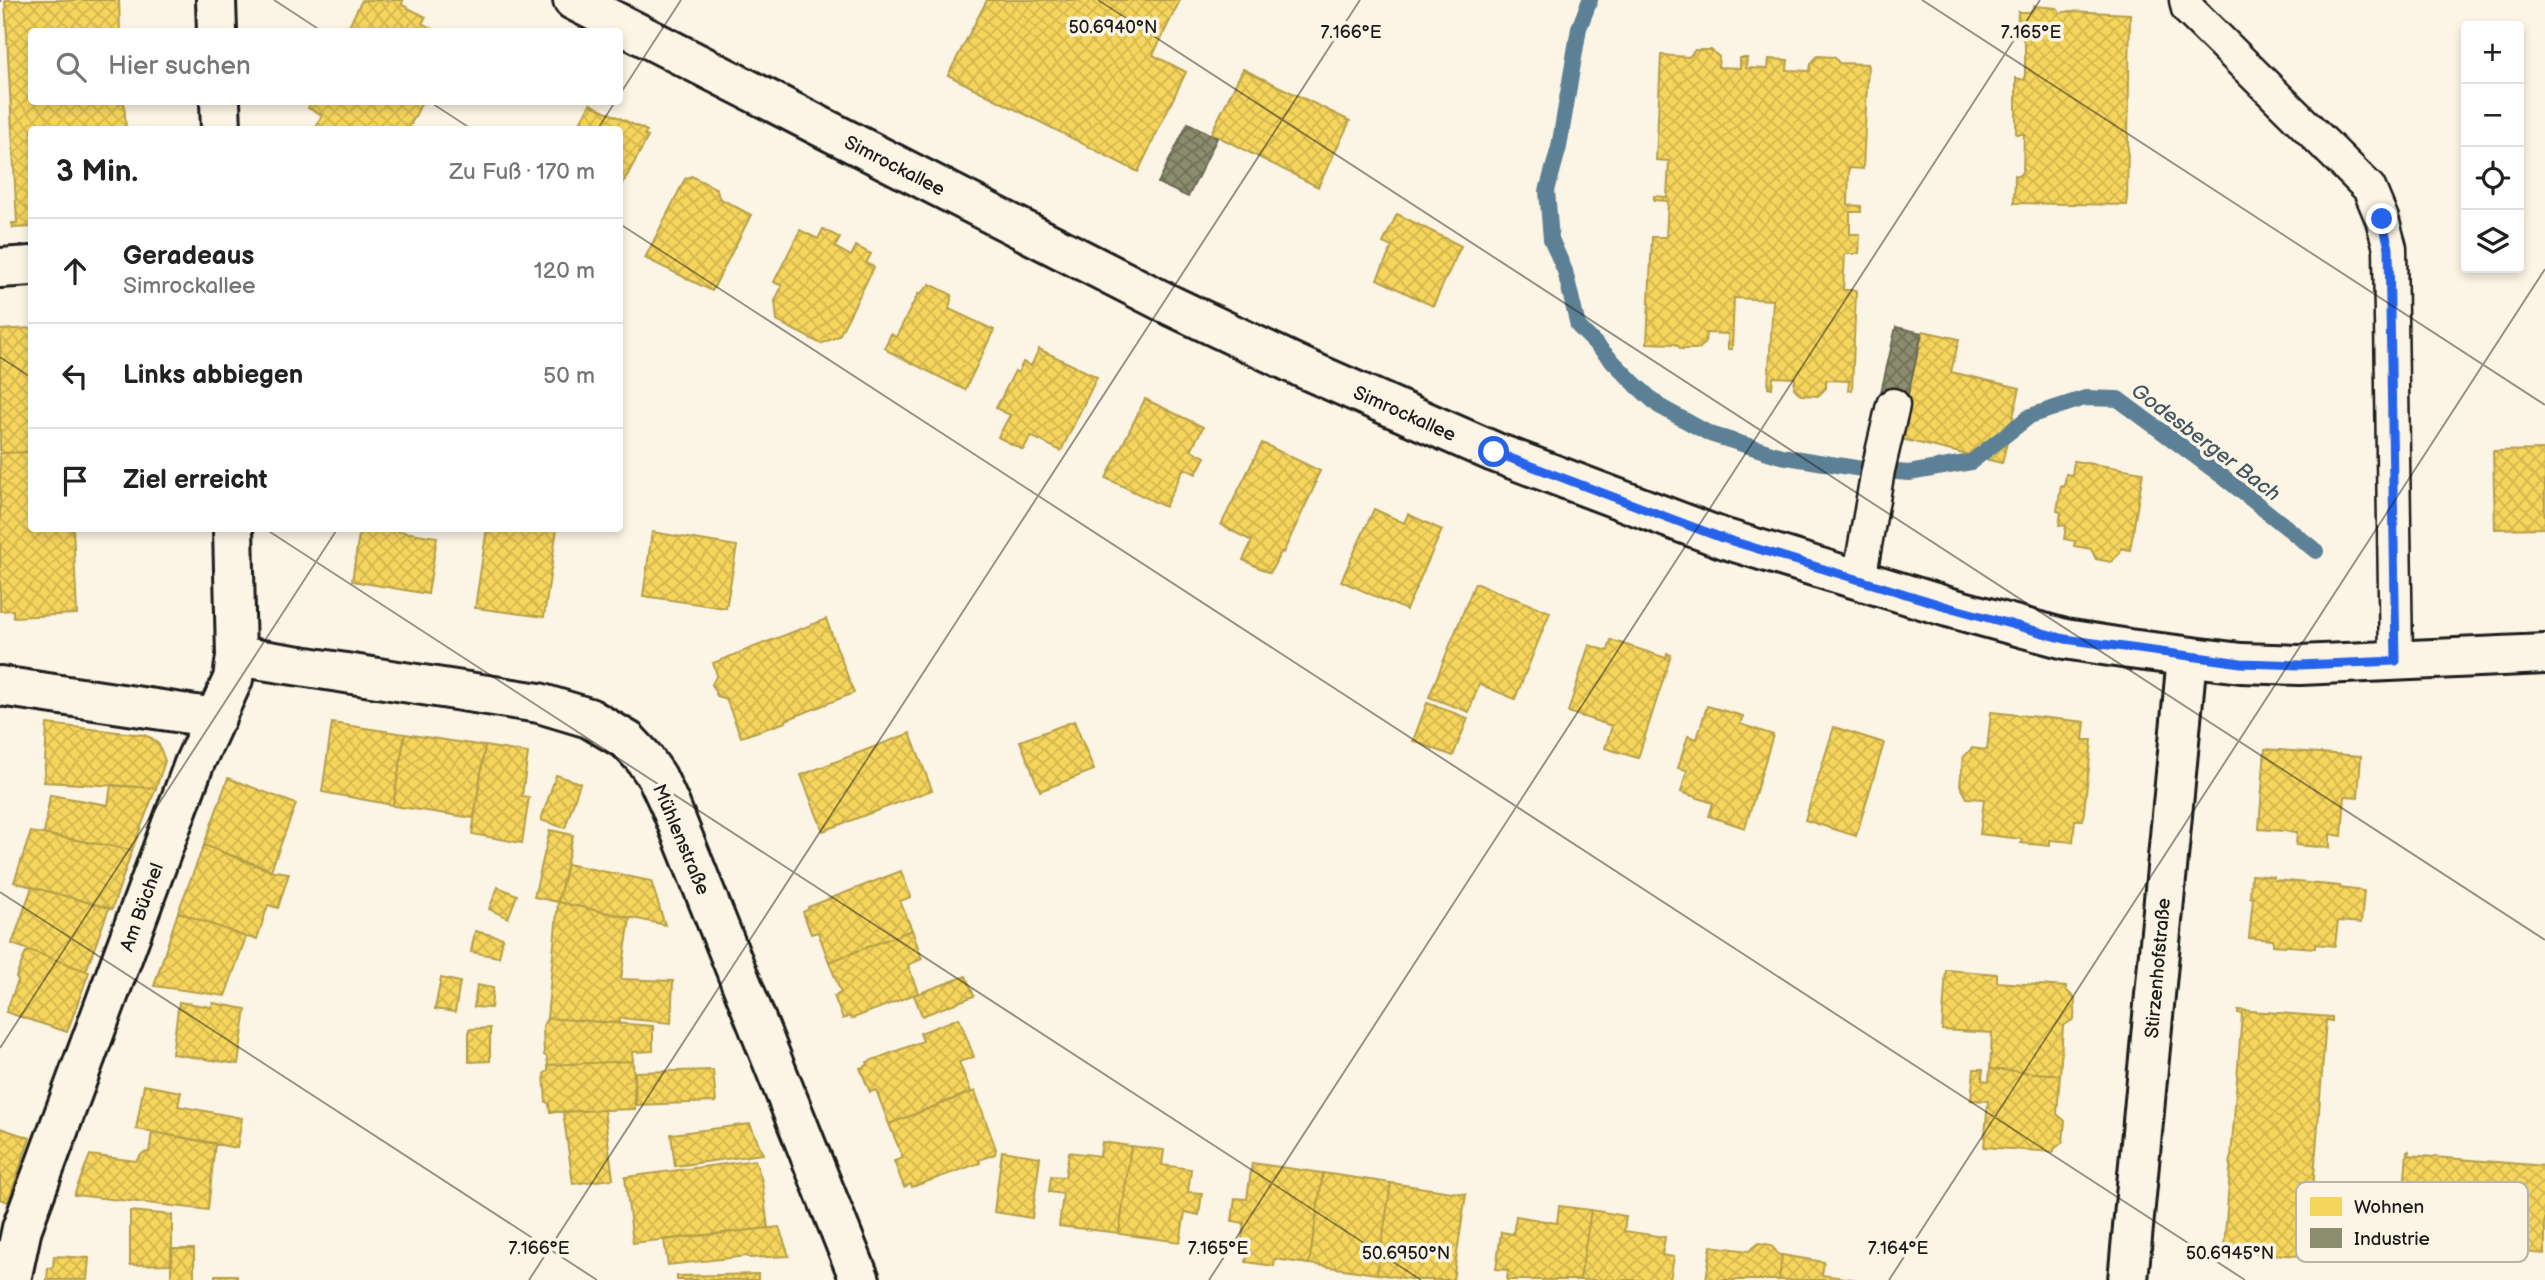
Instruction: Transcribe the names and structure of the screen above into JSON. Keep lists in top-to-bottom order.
{
  "streets": {
    "street": [
      "Simrockallee",
      "Mühlenstraße",
      "Am Büchel",
      "Stirzenhofstraße"
    ]
  },
  "crossings": [
    ["Simrockallee", "Stirzenhofstraße"],
    ["Mühlenstraße", "Am Büchel"]
  ],
  "water": ["Godesberger Bach"],
  "legend": ["Wohnen", "Industrie"],
  "page": {
    "map_buttons": ["+", "−"],
    "search": "Hier suchen",
    "heading": ["3 Min.", "Zu Fuß · 170 m"],
    "list": [
      ["Geradeaus", "Simrockallee", "120 m"],
      ["Links abbiegen", "50 m"],
      "Ziel erreicht"
    ]
  },
  "coordinates": [
    "50.6940°N",
    "7.166°E",
    "7.165°E",
    "7.164°E",
    "50.6950°N",
    "50.6945°N"
  ]
}
